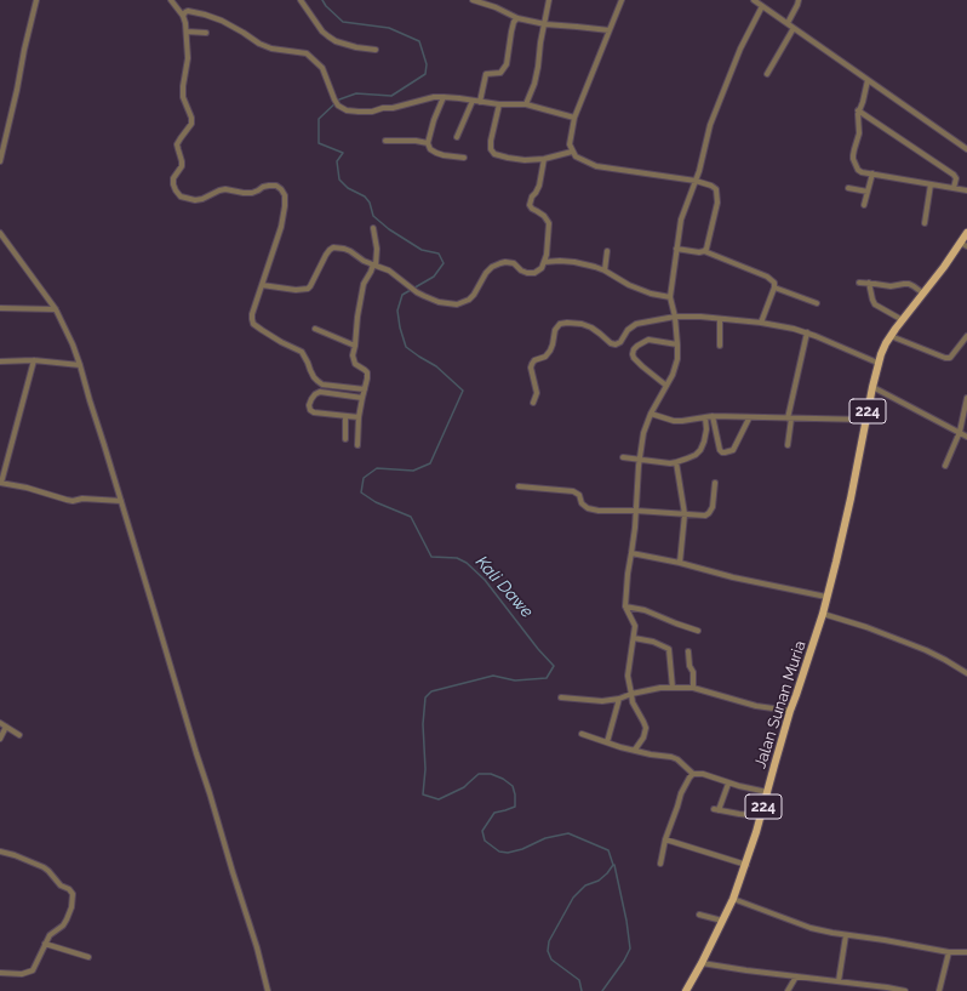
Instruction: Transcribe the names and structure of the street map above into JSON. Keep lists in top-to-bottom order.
{
  "streets": {
    "main road": ["224", "Jalan Sunan Muria"]
  },
  "crossings": [
    ["224", "Jalan Sunan Muria"]
  ],
  "water": ["Kali Dawe"]
}
